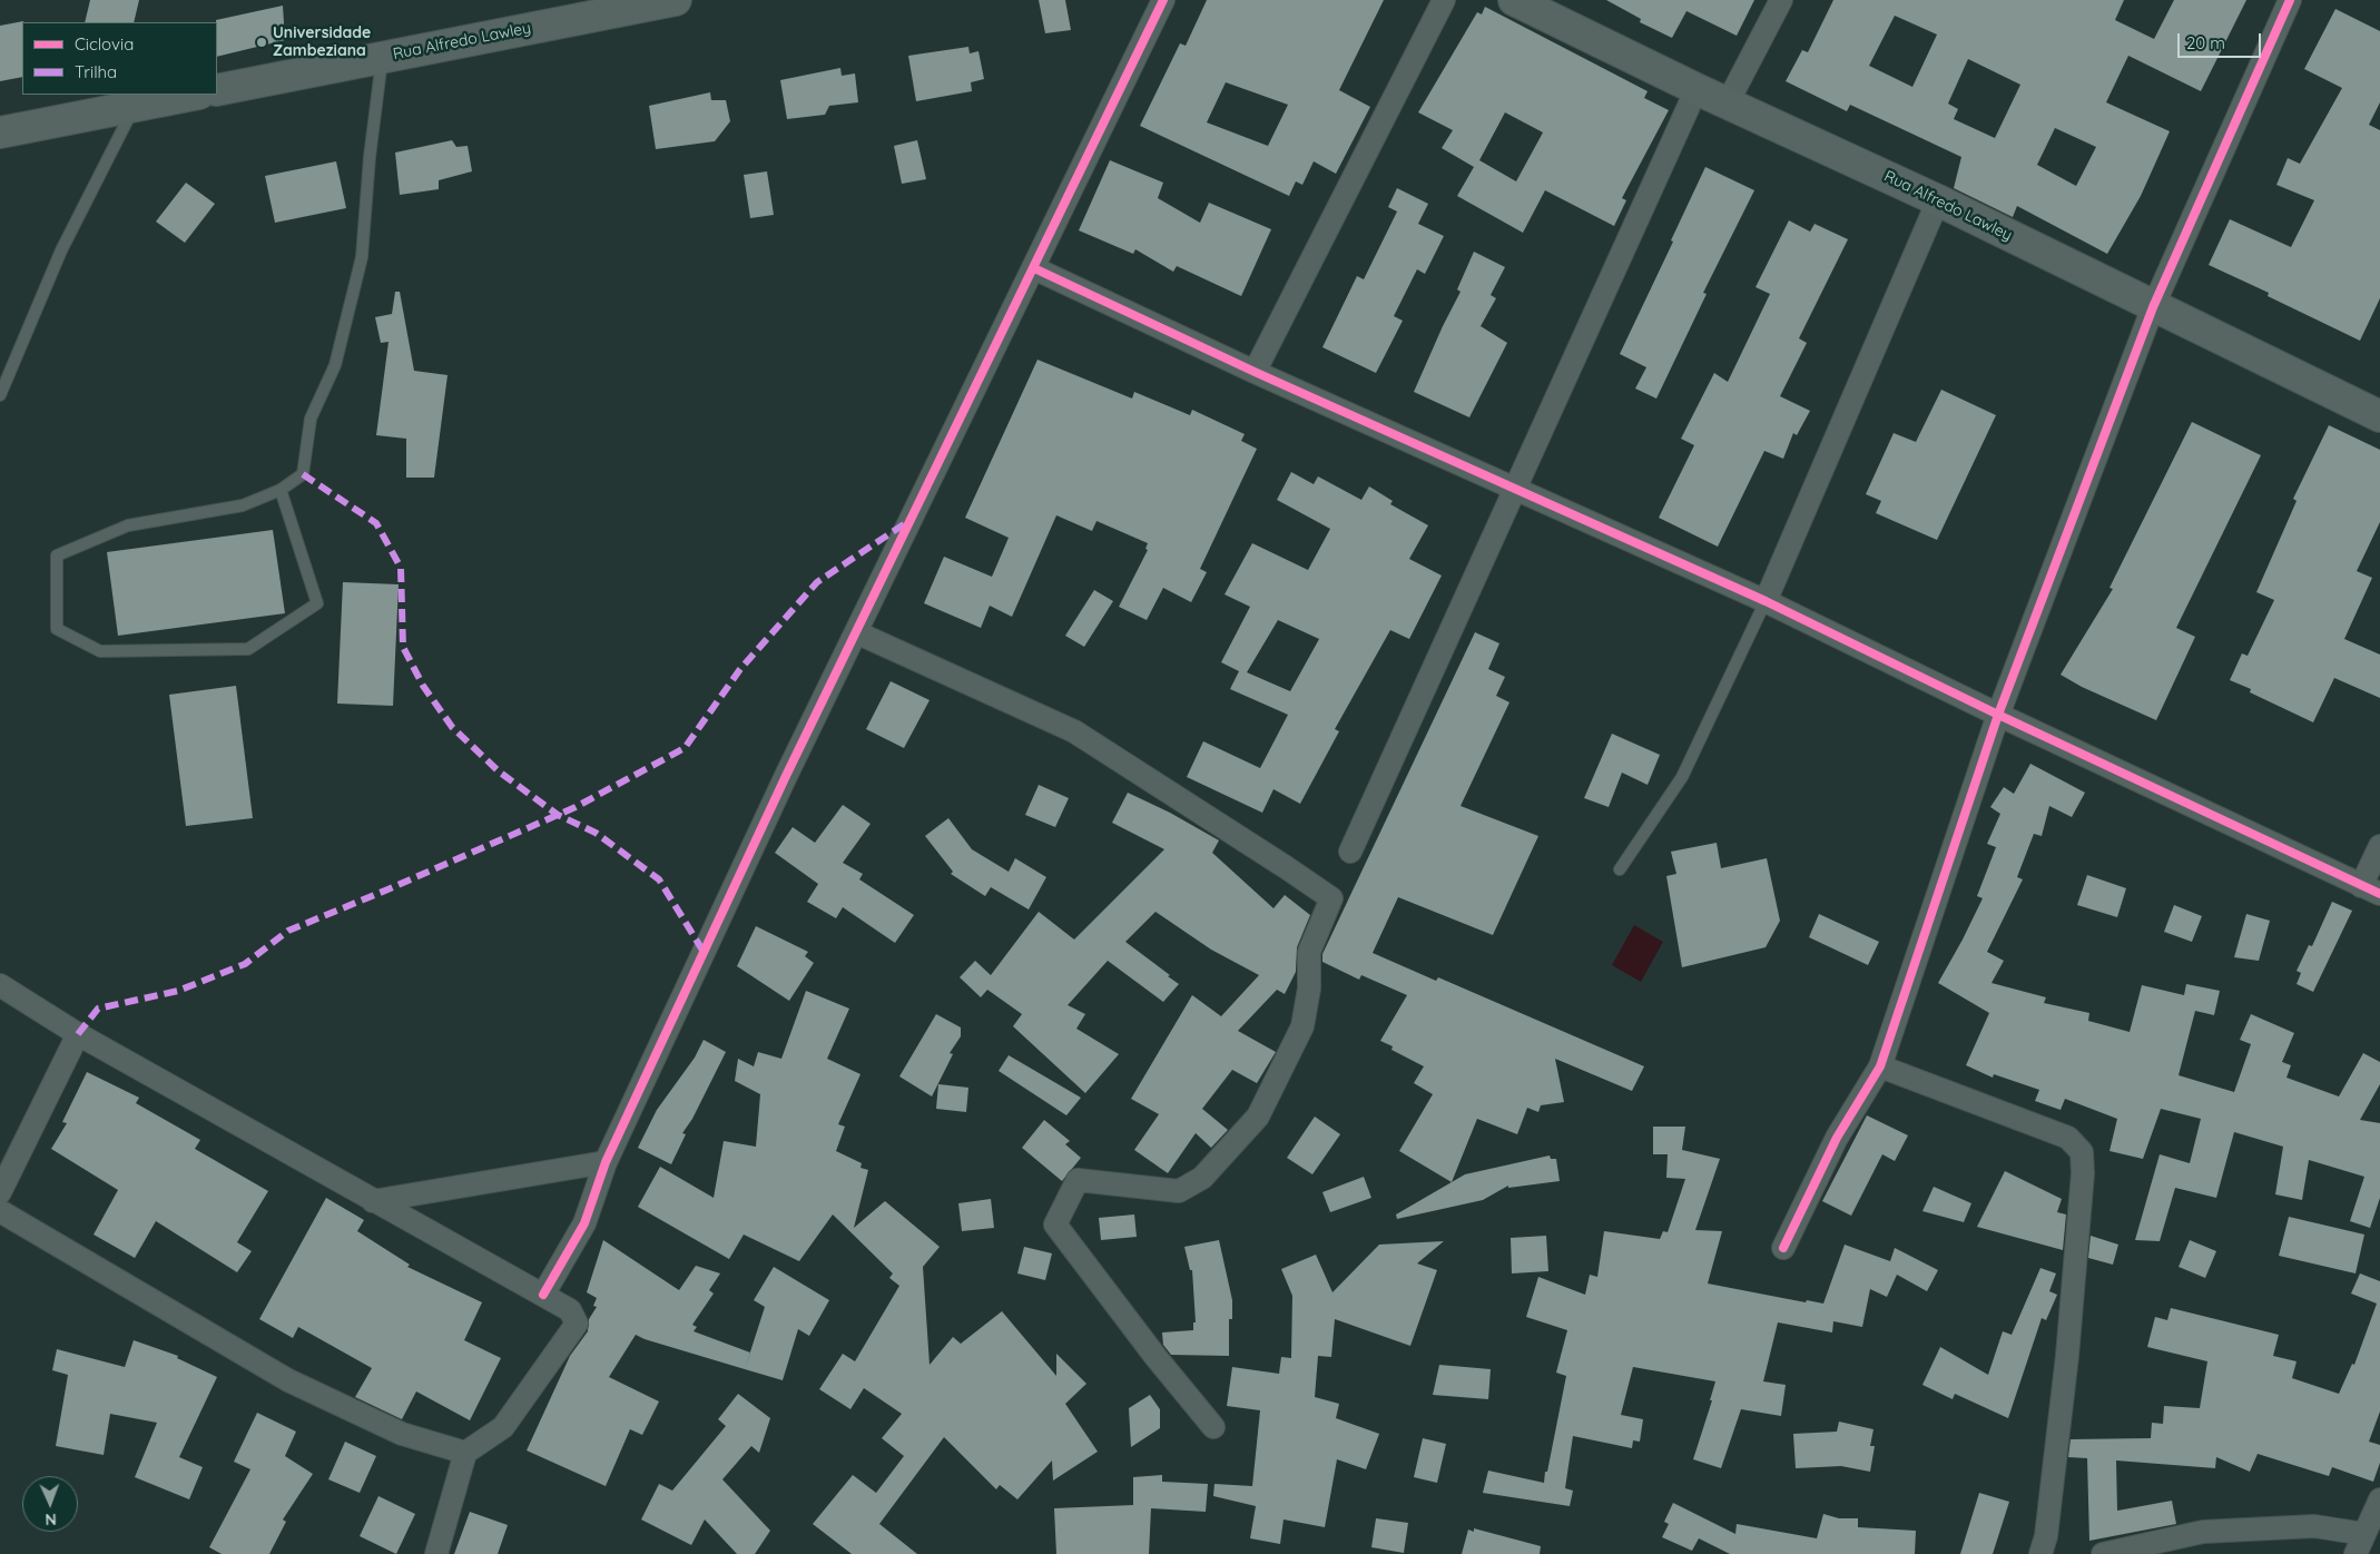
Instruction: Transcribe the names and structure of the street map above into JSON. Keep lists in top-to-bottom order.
{
  "streets": {
    "main road": ["Rua Alfredo Lawley"]
  },
  "places": ["Universidade Zambeziana"],
  "legend": ["Ciclovia", "Trilha"],
  "scale_bar": "20 m",
  "north": "bottom"
}
